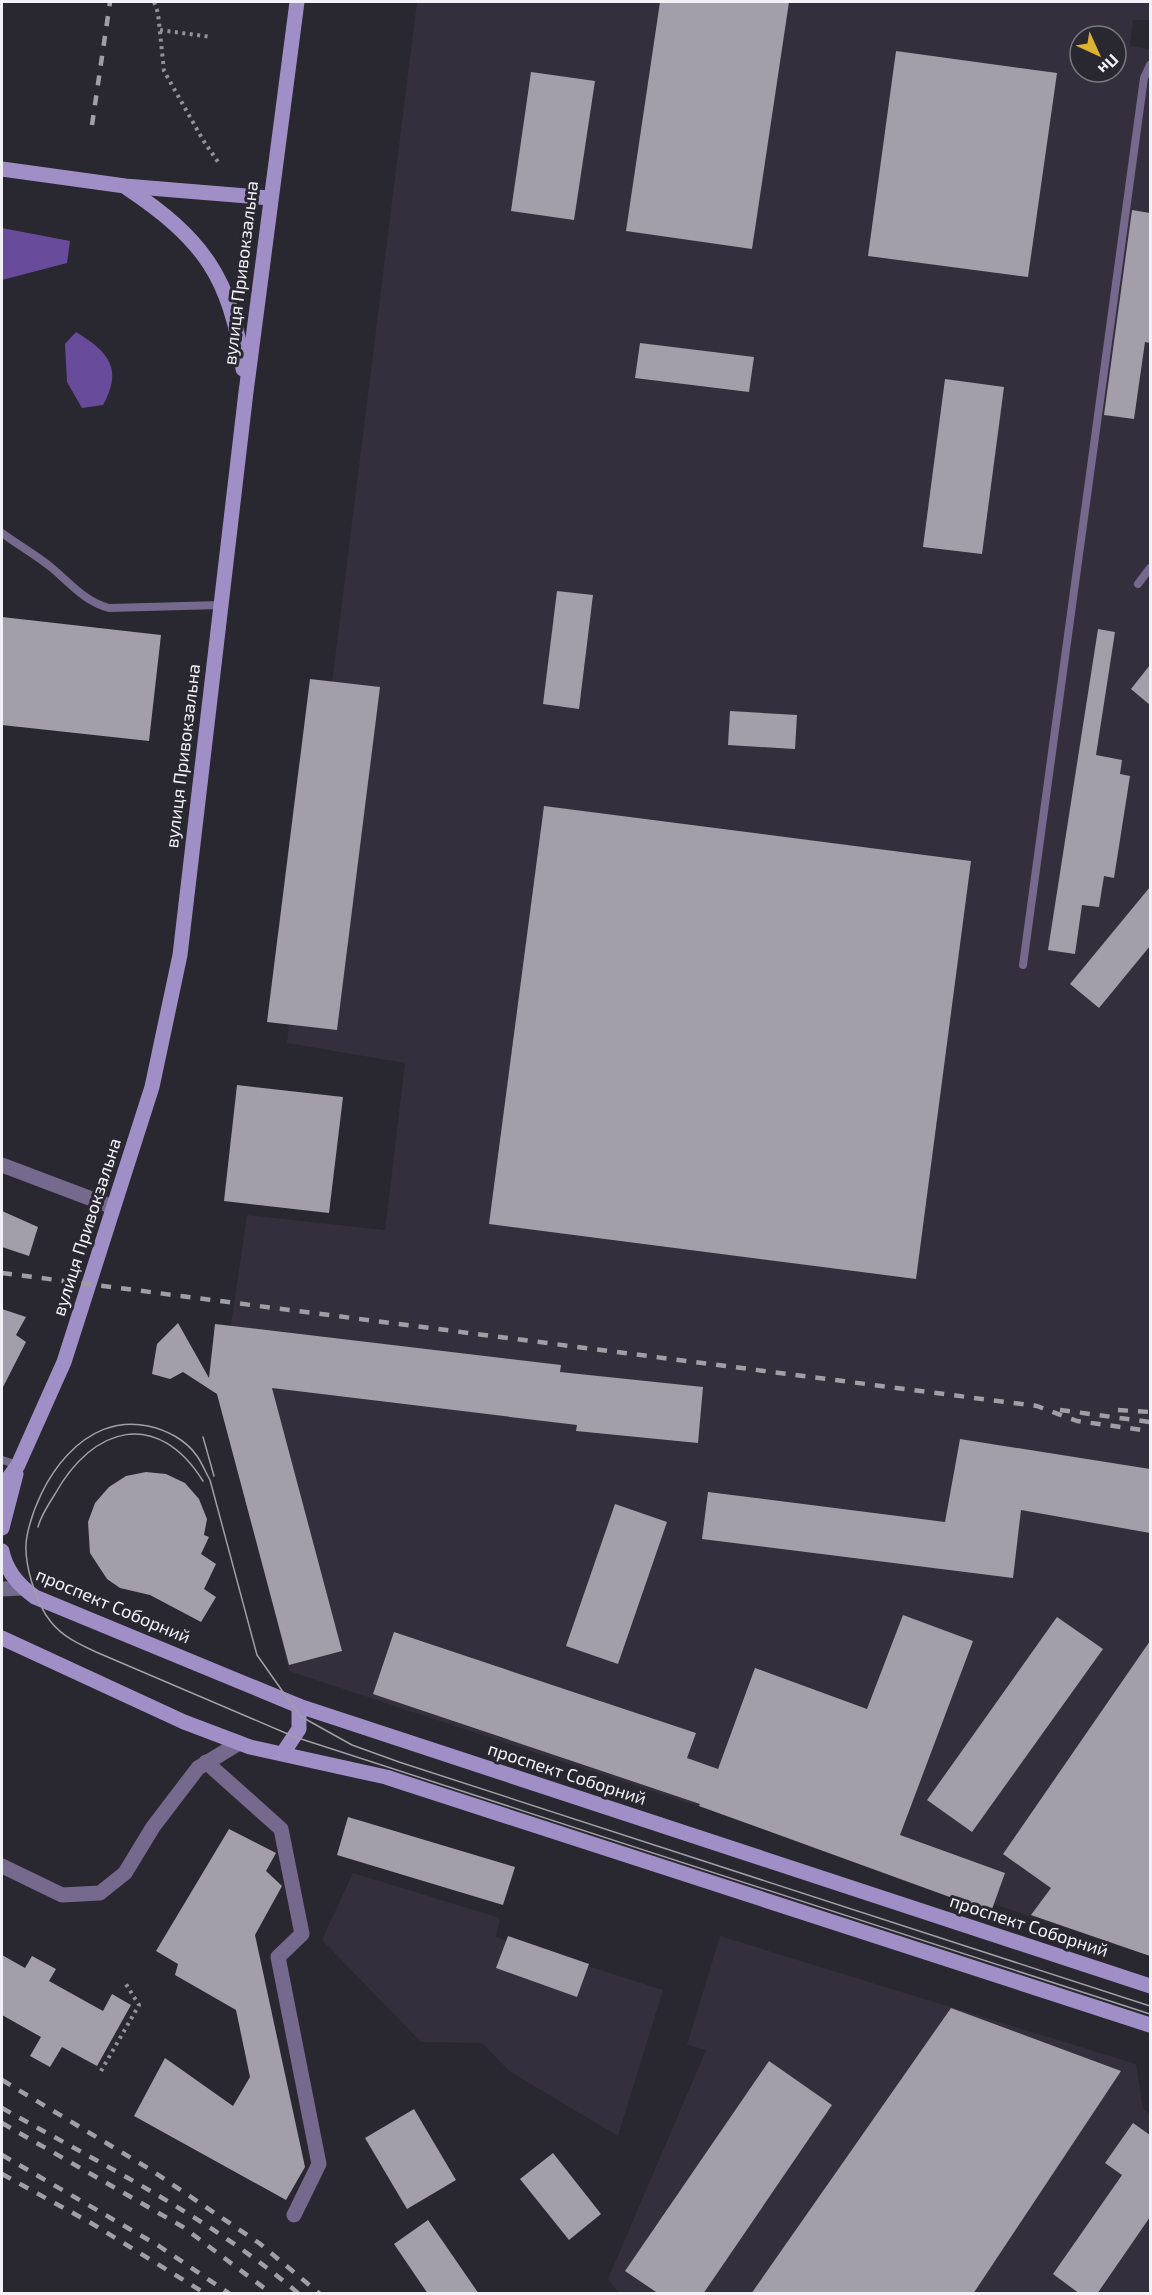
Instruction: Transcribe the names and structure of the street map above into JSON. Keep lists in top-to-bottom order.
{
  "streets": {
    "main road": ["вулиця Привокзальна", "проспект Соборний"]
  },
  "north": "bottom right"
}
